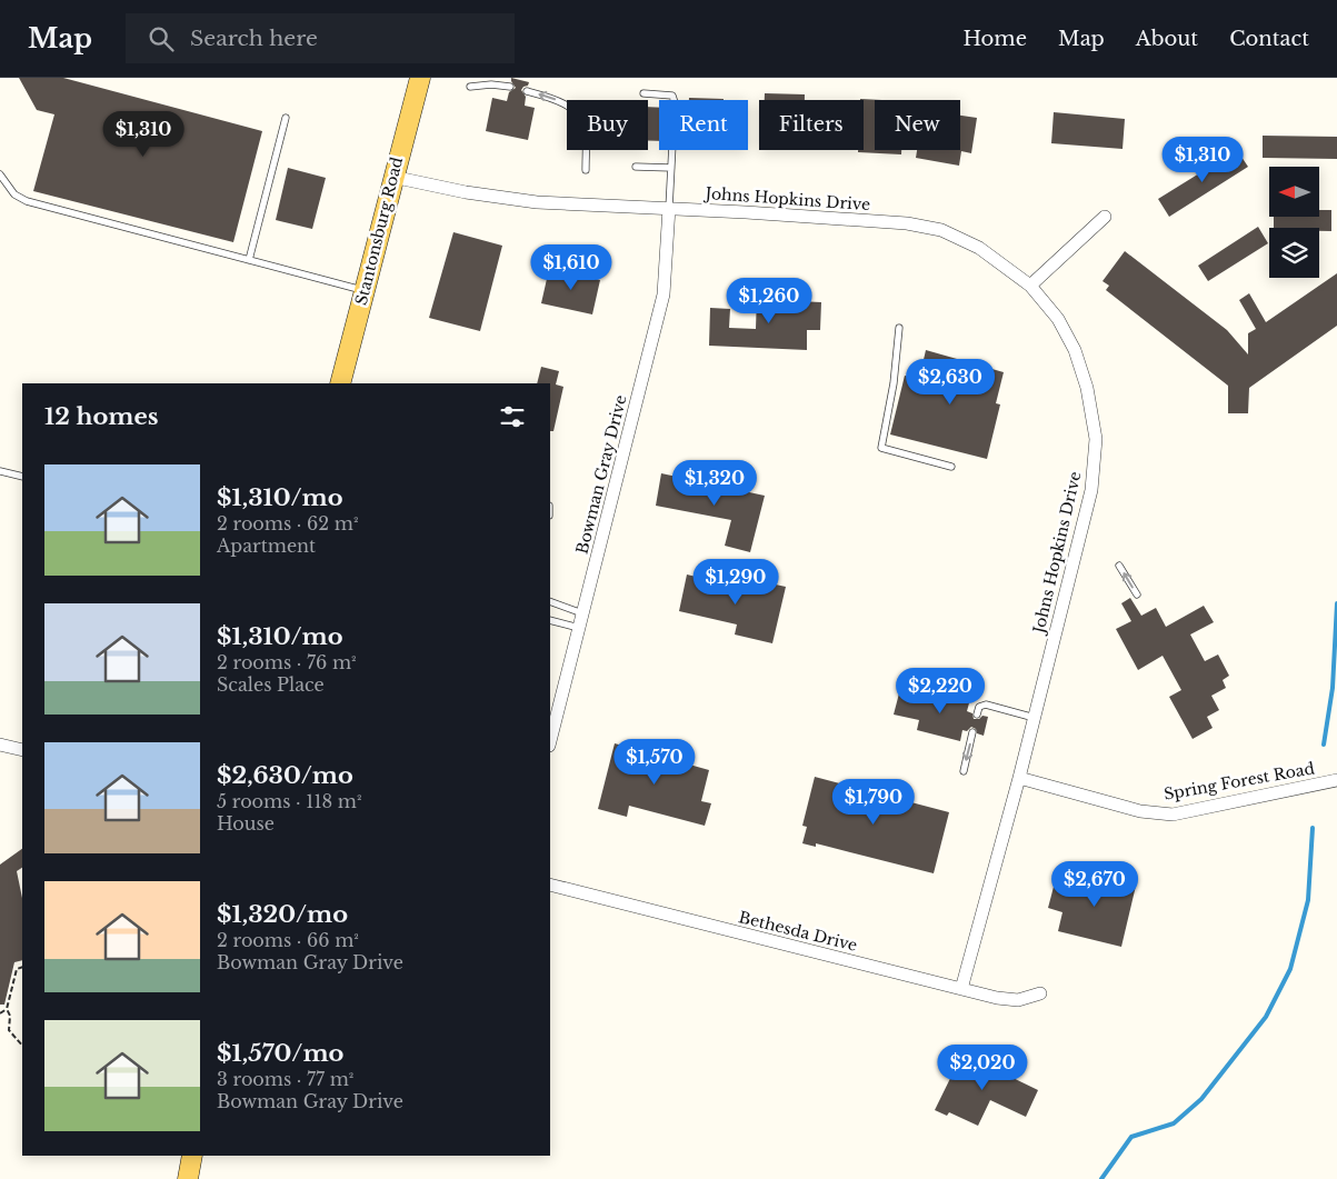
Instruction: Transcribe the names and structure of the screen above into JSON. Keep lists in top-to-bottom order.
{
  "streets": {
    "main road": ["Stantonsburg Road"],
    "street": [
      "Johns Hopkins Drive",
      "Bowman Gray Drive",
      "Spring Forest Road",
      "Bethesda Drive"
    ]
  },
  "crossings": [
    ["Johns Hopkins Drive", "Stantonsburg Road"],
    ["Johns Hopkins Drive", "Bowman Gray Drive"],
    ["Johns Hopkins Drive", "Spring Forest Road"],
    ["Johns Hopkins Drive", "Bethesda Drive"]
  ],
  "north": "left",
  "page": {
    "header": "Map",
    "search": "Search here",
    "nav": [
      "Home",
      "Map",
      "About",
      "Contact"
    ],
    "chip": [
      "Buy",
      "Rent",
      "Filters",
      "New"
    ],
    "price": [
      "$1,310",
      "$1,310",
      "$1,610",
      "$1,260",
      "$2,630",
      "$1,320",
      "$1,290",
      "$2,220",
      "$1,570",
      "$1,790",
      "$2,670",
      "$2,020"
    ],
    "heading": "12 homes",
    "list": [
      {
        "name": "$1,310/mo",
        "note": "2 rooms · 62 m² · Apartment"
      },
      {
        "name": "$1,310/mo",
        "note": "2 rooms · 76 m² · Scales Place"
      },
      {
        "name": "$2,630/mo",
        "note": "5 rooms · 118 m² · House"
      },
      {
        "name": "$1,320/mo",
        "note": "2 rooms · 66 m² · Bowman Gray Drive"
      },
      {
        "name": "$1,570/mo",
        "note": "3 rooms · 77 m² · Bowman Gray Drive"
      }
    ]
  }
}
